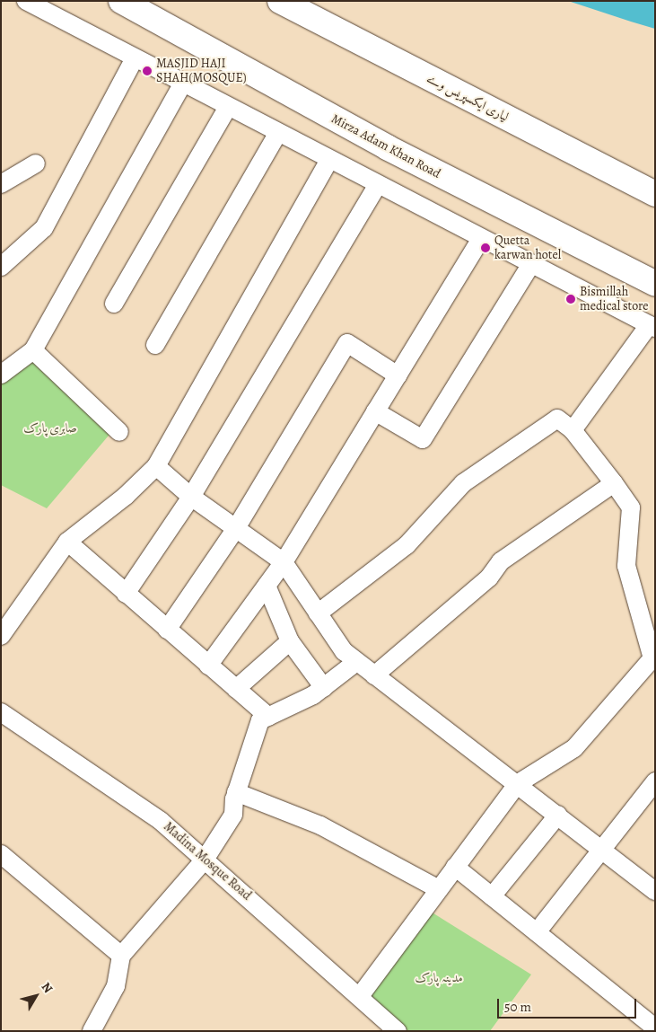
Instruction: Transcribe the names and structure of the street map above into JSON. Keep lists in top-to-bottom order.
{
  "streets": {
    "main road": ["لیاری ایکسپریس وے", "Mirza Adam Khan Road"],
    "street": ["Madina Mosque Road"]
  },
  "parks": ["صابری پارک", "مدینہ پارک"],
  "places": ["MASJID HAJI SHAH(MOSQUE)", "Quetta karwan hotel", "Bismillah medical store"],
  "scale_bar": "50 m",
  "north": "top right"
}
